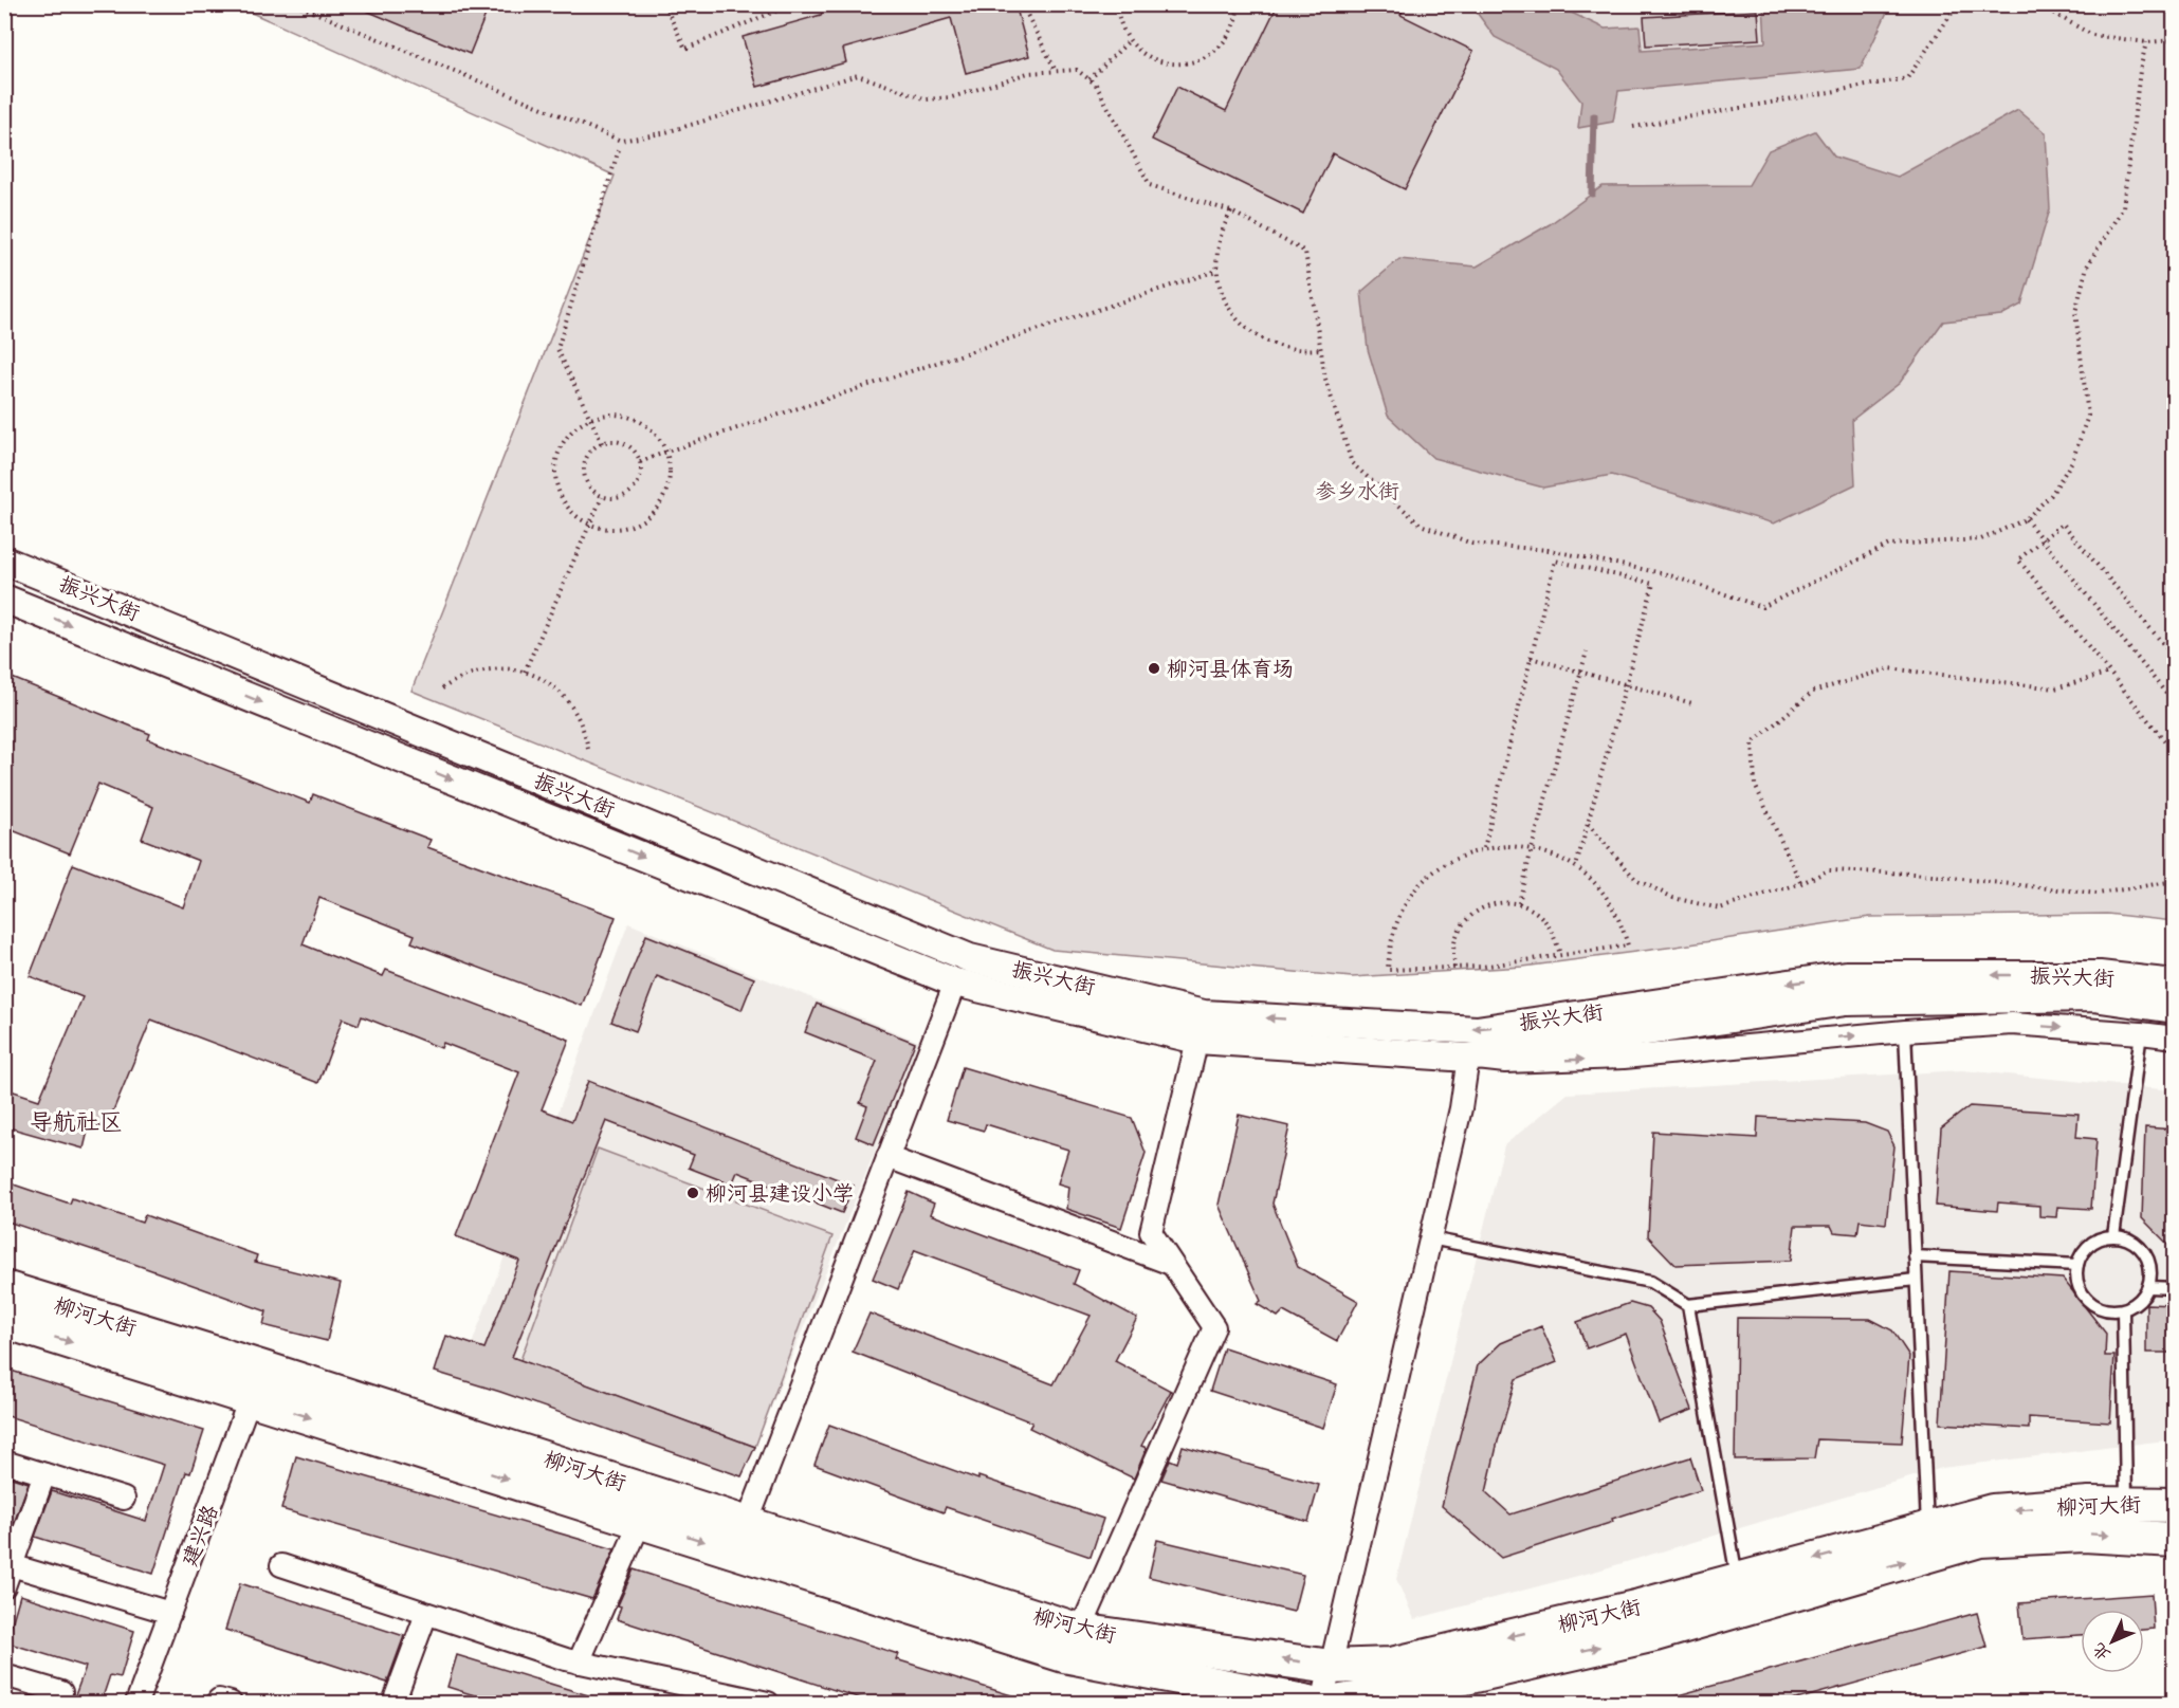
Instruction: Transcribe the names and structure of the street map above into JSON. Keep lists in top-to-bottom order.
{
  "streets": {
    "main road": ["柳河大街"],
    "street": ["振兴大街", "建兴路"]
  },
  "crossings": [
    ["柳河大街", "建兴路"]
  ],
  "districts": ["导航社区"],
  "parks": ["参乡水街"],
  "places": ["柳河县体育场", "柳河县建设小学"],
  "north": "bottom left"
}
